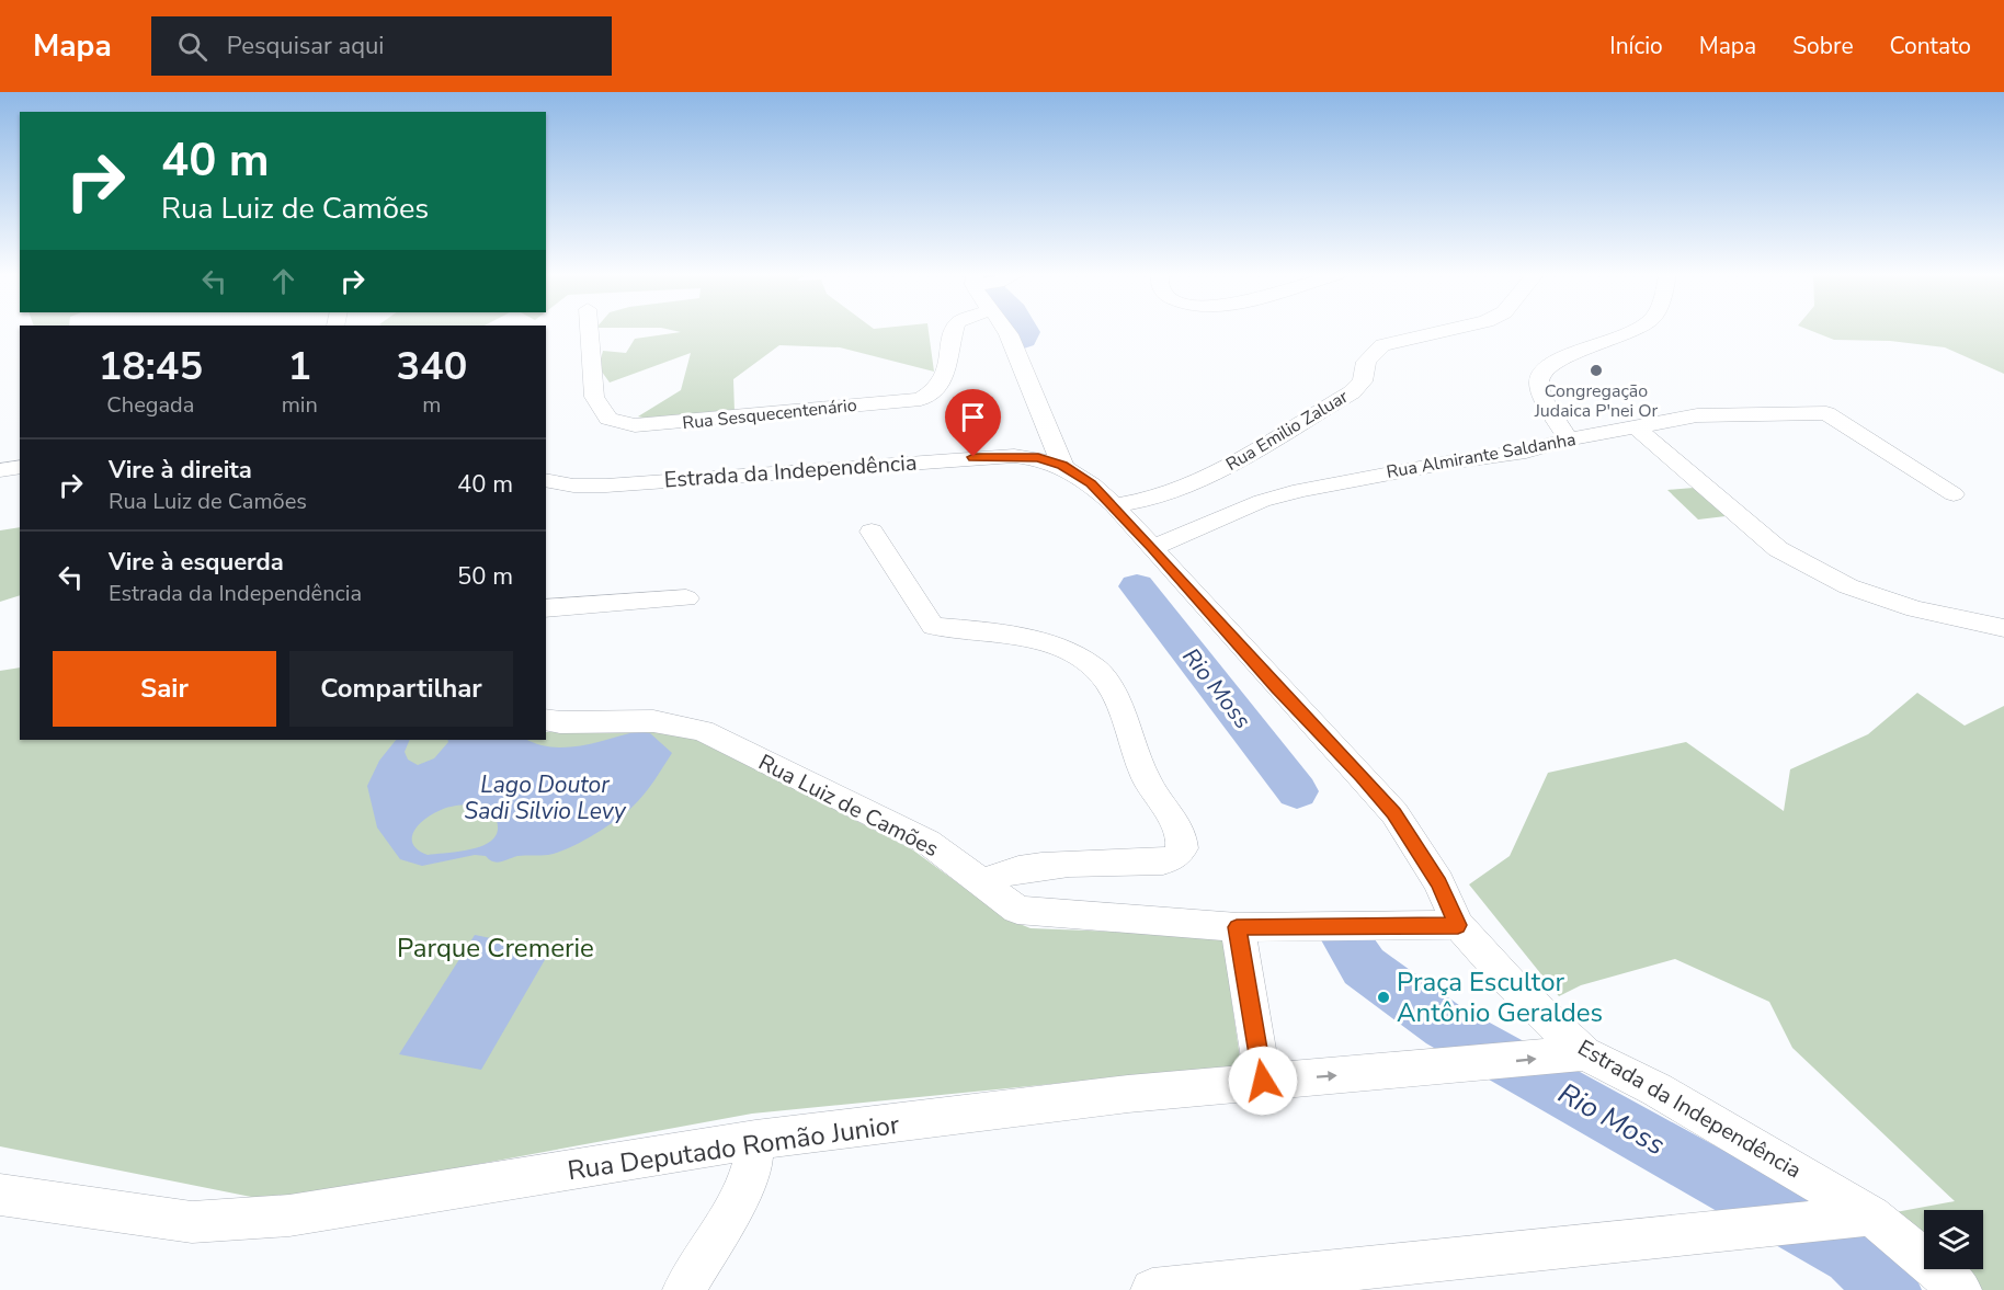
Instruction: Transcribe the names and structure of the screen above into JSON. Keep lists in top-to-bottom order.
{
  "streets": {
    "street": [
      "Rua Sesquecentenário",
      "Rua Emilio Zaluar",
      "Rua Almirante Saldanha",
      "Estrada da Independência",
      "Rua Luiz de Camões",
      "Rua Deputado Romão Junior"
    ]
  },
  "crossings": [
    ["Rua Emilio Zaluar", "Estrada da Independência"],
    ["Rua Almirante Saldanha", "Estrada da Independência"],
    ["Estrada da Independência", "Rua Luiz de Camões"],
    ["Estrada da Independência", "Rua Deputado Romão Junior"]
  ],
  "water": ["Rio Moss", "Lago Doutor Sadi Silvio Levy"],
  "parks": ["Parque Cremerie"],
  "places": ["Congregação Judaica P'nei Or", "Praça Escultor Antônio Geraldes"],
  "page": {
    "header": "Mapa",
    "search": "Pesquisar aqui",
    "nav": [
      "Início",
      "Mapa",
      "Sobre",
      "Contato"
    ],
    "turn": ["40 m", "Rua Luiz de Camões"],
    "eta": [
      "18:45",
      "Chegada",
      "1",
      "min",
      "340",
      "m"
    ],
    "list": [
      {
        "name": "Vire à direita",
        "note": "Rua Luiz de Camões",
        "value": "40 m"
      },
      {
        "name": "Vire à esquerda",
        "note": "Estrada da Independência",
        "value": "50 m"
      }
    ],
    "buttons": ["Sair", "Compartilhar"]
  }
}
